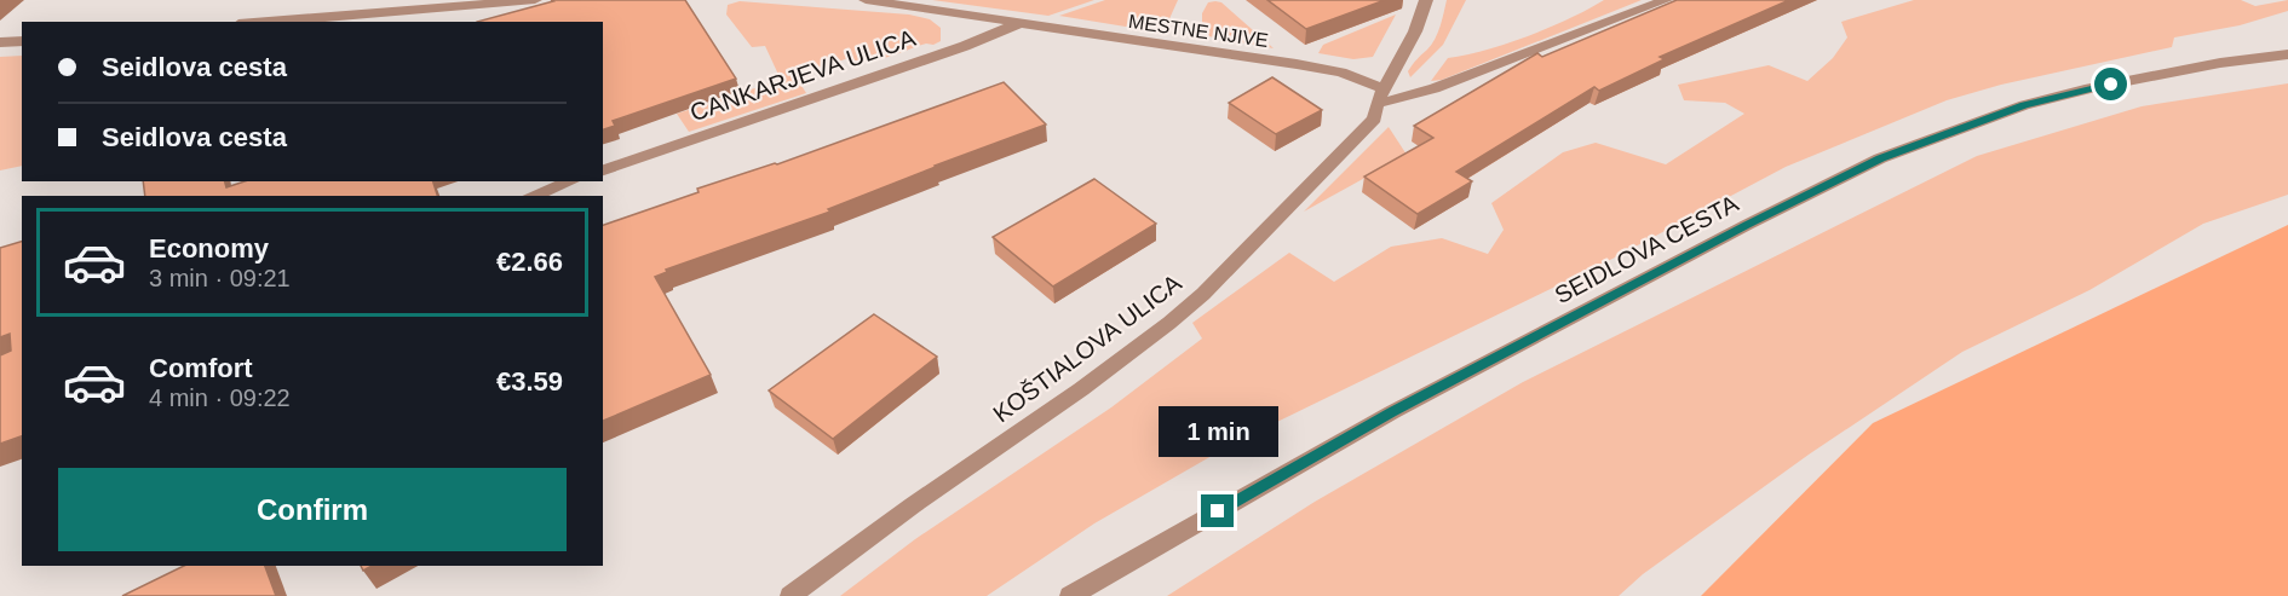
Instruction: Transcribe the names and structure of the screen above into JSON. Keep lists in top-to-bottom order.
{
  "streets": {
    "street": [
      "MESTNE NJIVE",
      "CANKARJEVA ULICA",
      "SEIDLOVA CESTA",
      "KOŠTIALOVA ULICA"
    ]
  },
  "crossings": [
    ["MESTNE NJIVE", "CANKARJEVA ULICA"],
    ["MESTNE NJIVE", "KOŠTIALOVA ULICA"]
  ],
  "page": {
    "banner": ["Seidlova cesta", "Seidlova cesta"],
    "list": [
      {
        "name": "Economy",
        "note": "3 min · 09:21",
        "value": "€2.66"
      },
      {
        "name": "Comfort",
        "note": "4 min · 09:22",
        "value": "€3.59"
      }
    ],
    "bubble": "1 min",
    "buttons": "Confirm"
  }
}
